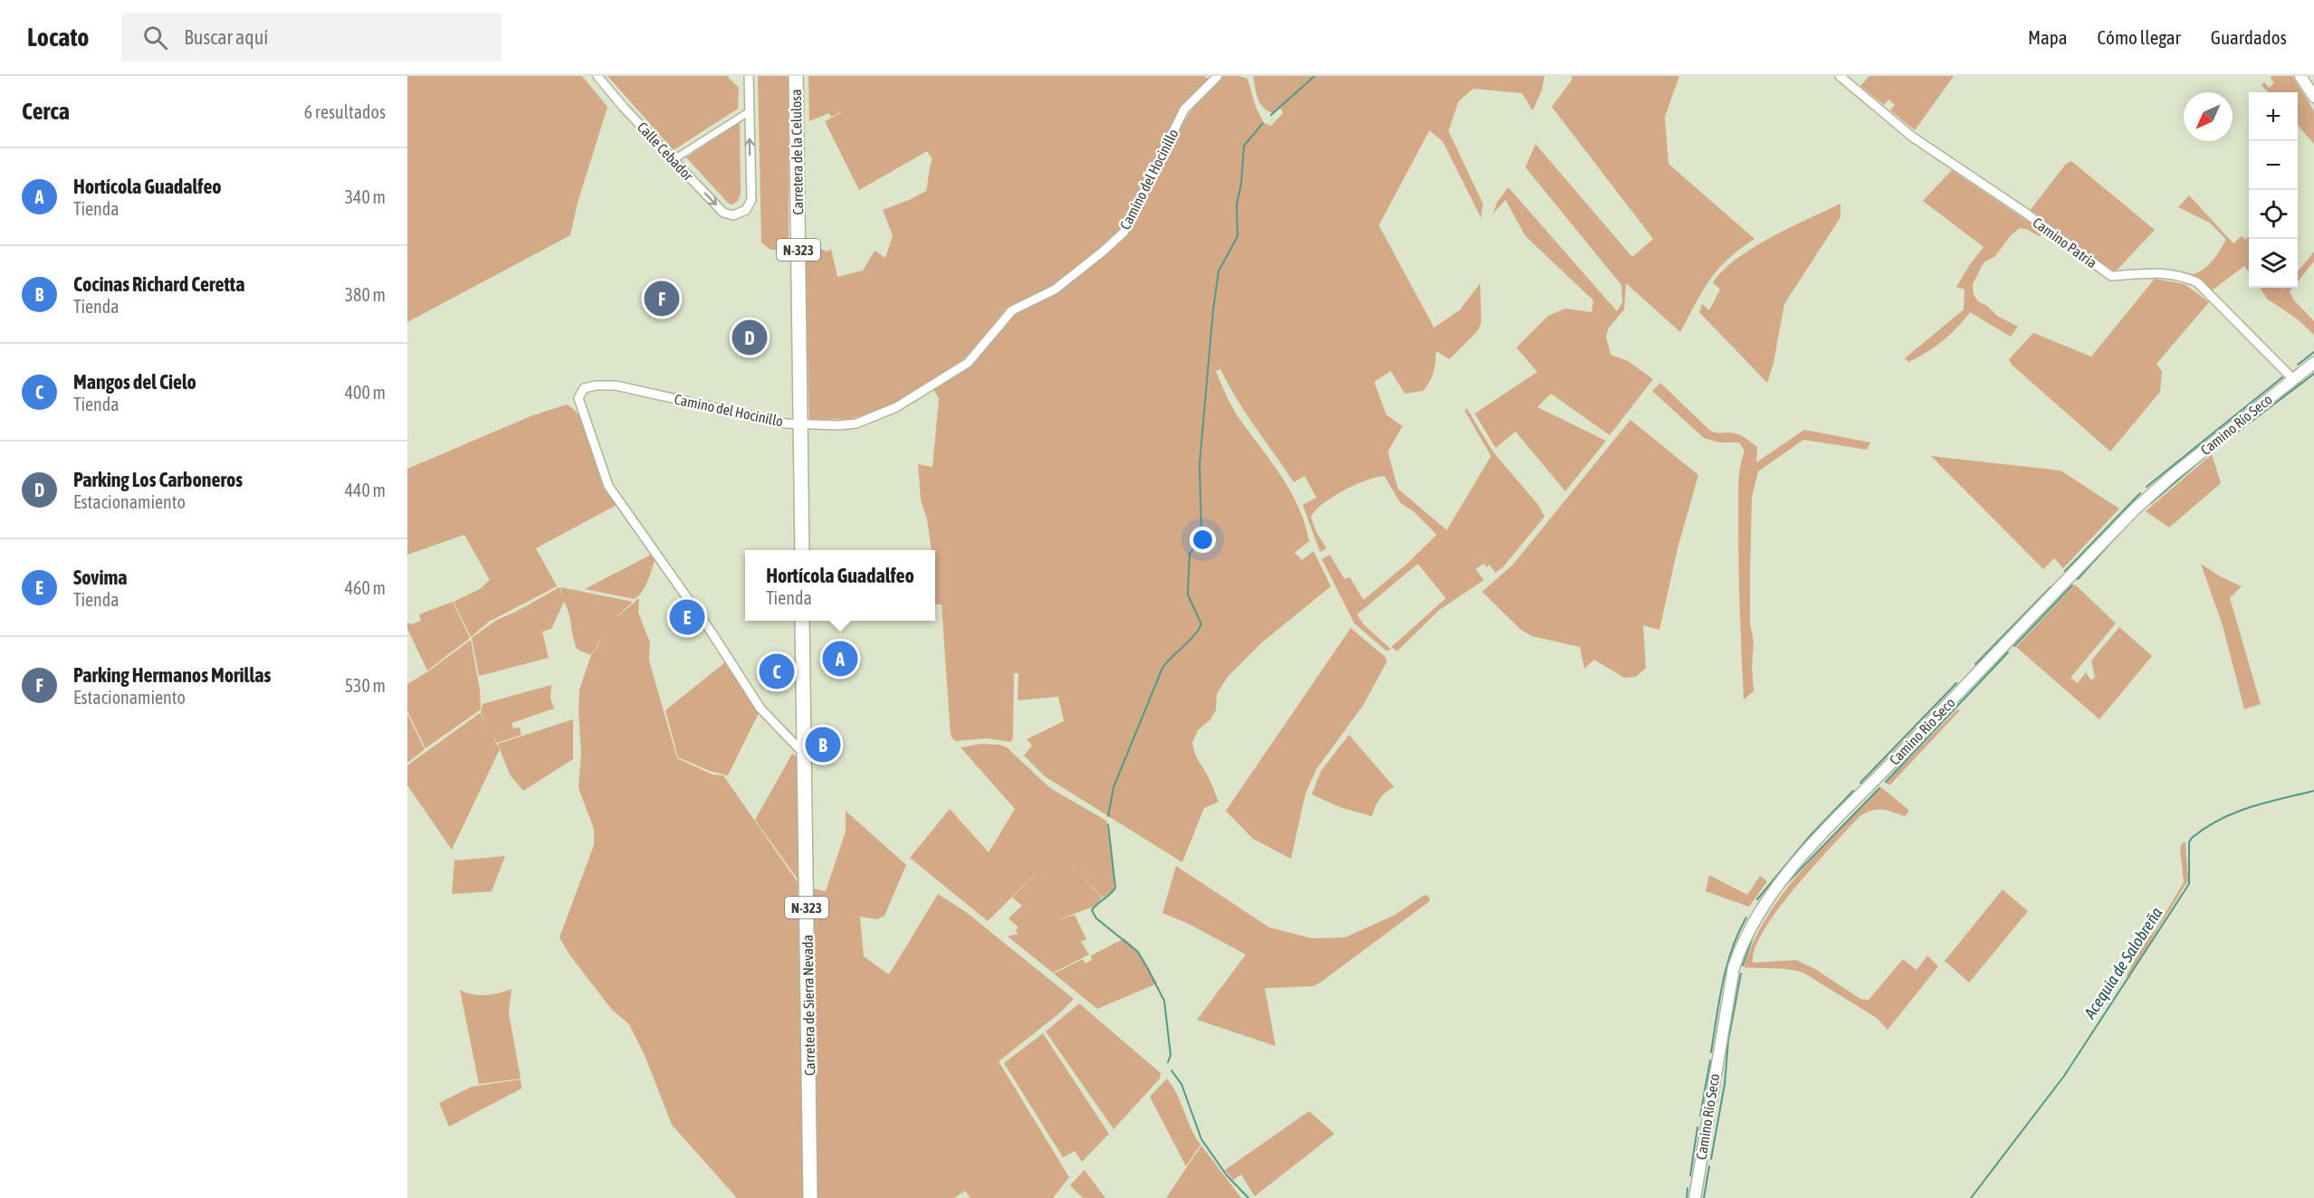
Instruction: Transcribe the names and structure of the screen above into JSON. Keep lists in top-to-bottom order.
{
  "streets": {
    "highway": ["Carretera de la Celulosa", "N-323", "Carretera de Sierra Nevada"],
    "street": [
      "Calle Cebador",
      "Camino del Hocinillo",
      "Camino Patria",
      "Camino Río Seco"
    ]
  },
  "crossings": [
    ["Carretera de la Celulosa", "Camino del Hocinillo"],
    ["Carretera de la Celulosa", "N-323"],
    ["Camino del Hocinillo", "N-323"],
    ["Camino del Hocinillo", "Carretera de Sierra Nevada"],
    ["Camino Patria", "Camino Río Seco"]
  ],
  "water": ["Acequia de Salobreña"],
  "north": "bottom left",
  "page": {
    "header": "Locato",
    "search": "Buscar aquí",
    "nav": ["Mapa", "Cómo llegar", "Guardados"],
    "heading": ["Cerca", "6 resultados"],
    "map_buttons": ["+", "−"],
    "list": [
      {
        "mark": "A",
        "name": "Hortícola Guadalfeo",
        "note": "Tienda",
        "value": "340 m"
      },
      {
        "mark": "B",
        "name": "Cocinas Richard Ceretta",
        "note": "Tienda",
        "value": "380 m"
      },
      {
        "mark": "C",
        "name": "Mangos del Cielo",
        "note": "Tienda",
        "value": "400 m"
      },
      {
        "mark": "D",
        "name": "Parking Los Carboneros",
        "note": "Estacionamiento",
        "value": "440 m"
      },
      {
        "mark": "E",
        "name": "Sovima",
        "note": "Tienda",
        "value": "460 m"
      },
      {
        "mark": "F",
        "name": "Parking Hermanos Morillas",
        "note": "Estacionamiento",
        "value": "530 m"
      }
    ],
    "pins": [
      "F",
      "D",
      "E",
      "A",
      "C",
      "B"
    ],
    "popup": ["Hortícola Guadalfeo", "Tienda"]
  }
}
